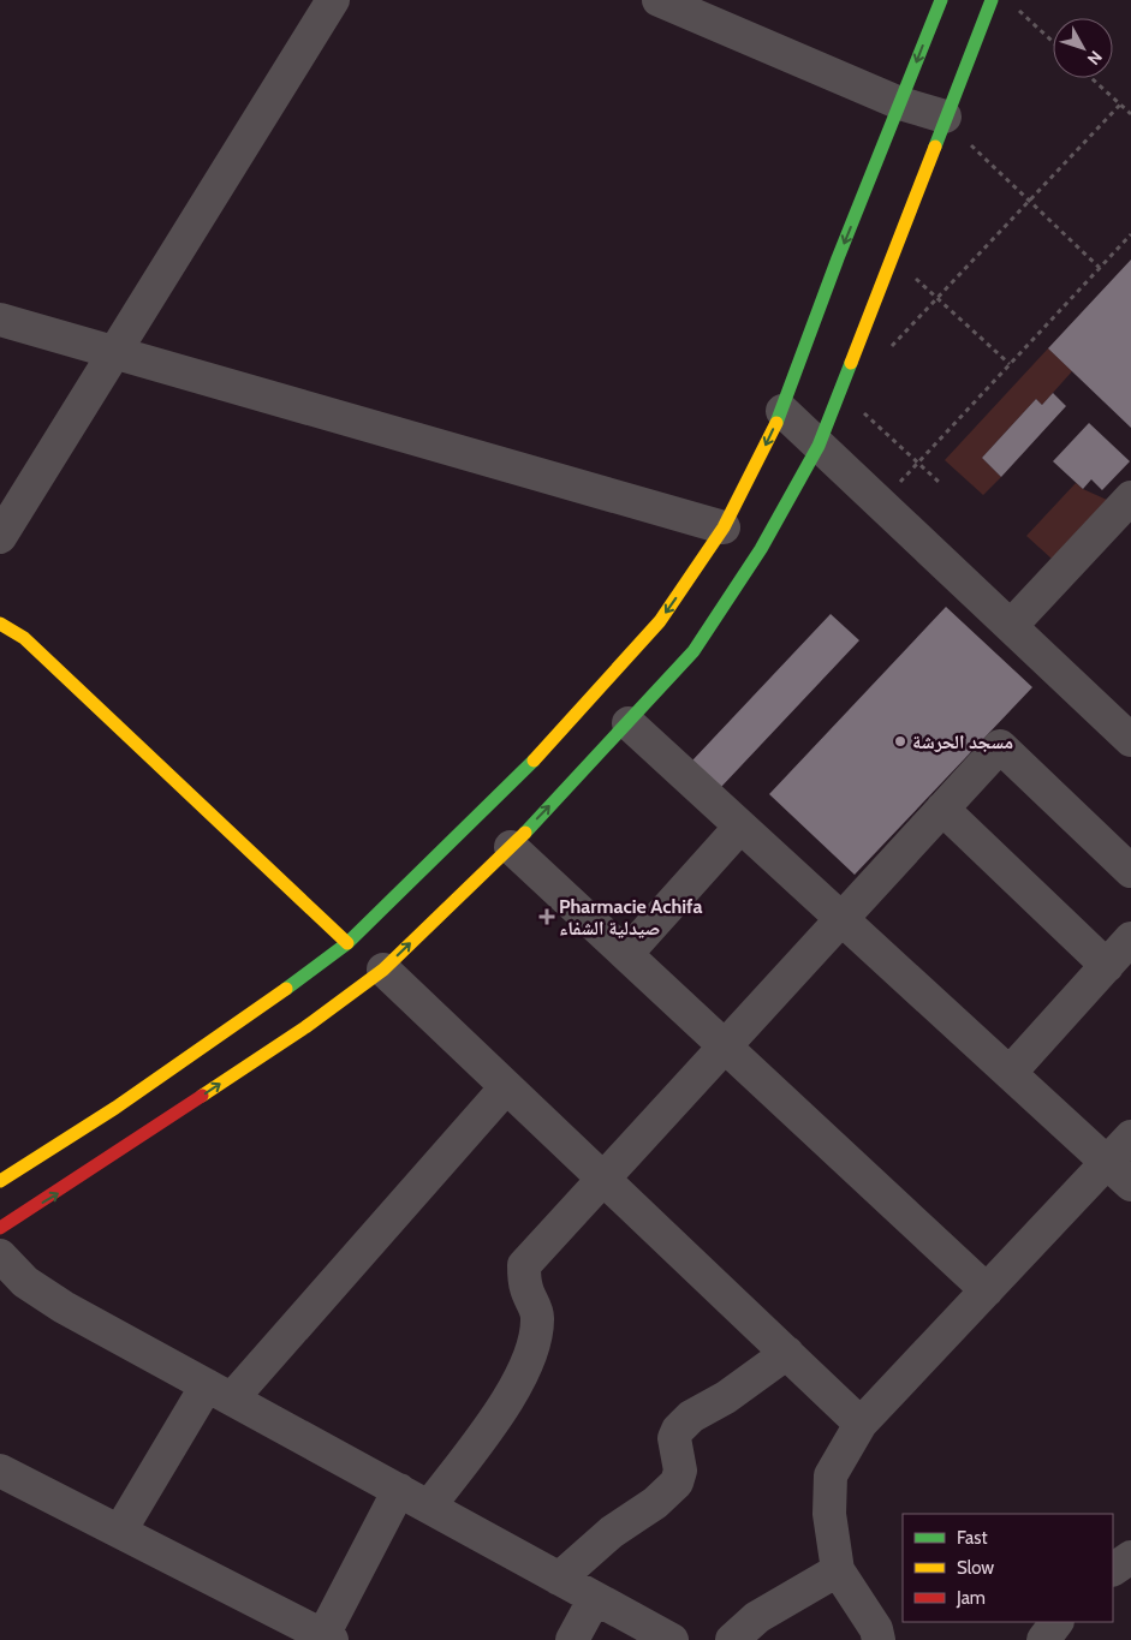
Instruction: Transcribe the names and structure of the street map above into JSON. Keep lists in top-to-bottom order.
{
  "places": {
    "other": ["مسجد الحرشة"],
    "health": ["Pharmacie Achifa صيدلية الشفاء"]
  },
  "legend": ["Fast", "Slow", "Jam"],
  "north": "bottom right"
}
